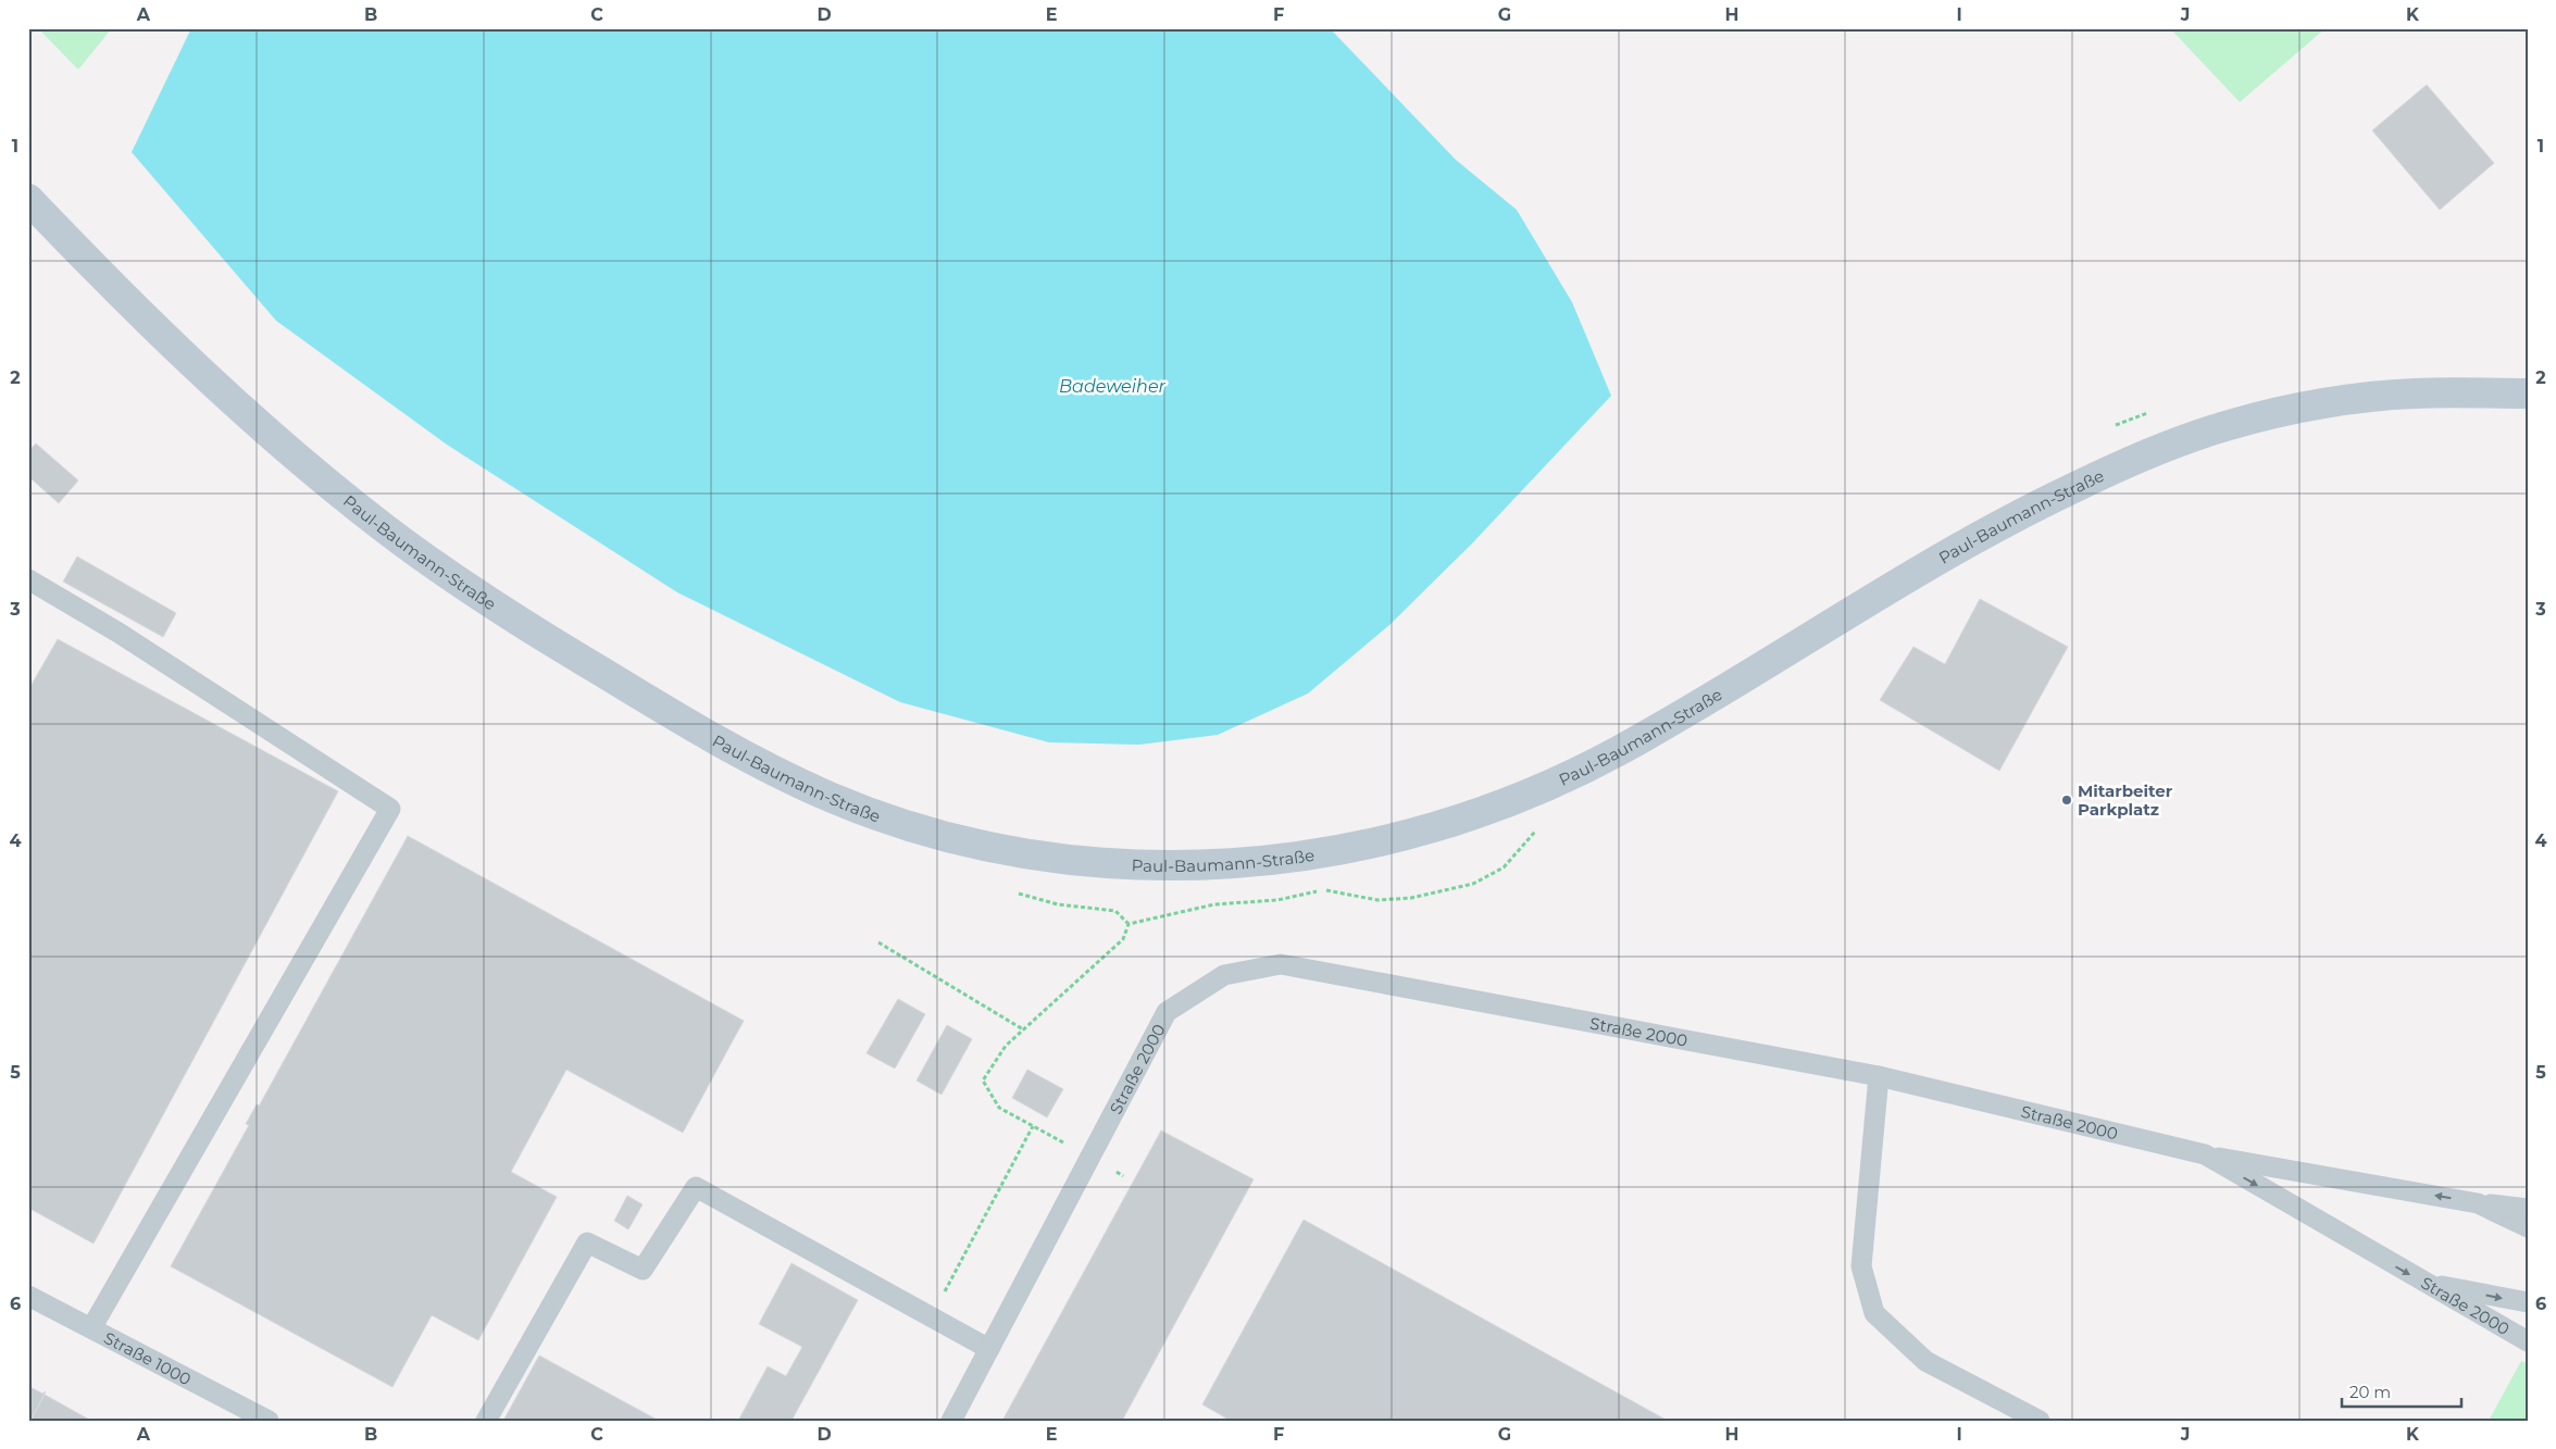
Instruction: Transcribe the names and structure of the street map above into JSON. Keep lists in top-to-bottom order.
{
  "streets": {
    "main road": ["Paul-Baumann-Straße"],
    "lane": ["Straße 2000", "Straße 1000"]
  },
  "water": ["Badeweiher"],
  "places": ["Mitarbeiter Parkplatz"],
  "scale_bar": "20 m",
  "grid": {
    "columns": [
      "A",
      "B",
      "C",
      "D",
      "E",
      "F",
      "G",
      "H",
      "I",
      "J",
      "K"
    ],
    "rows": [
      "1",
      "2",
      "3",
      "4",
      "5",
      "6"
    ]
  }
}
